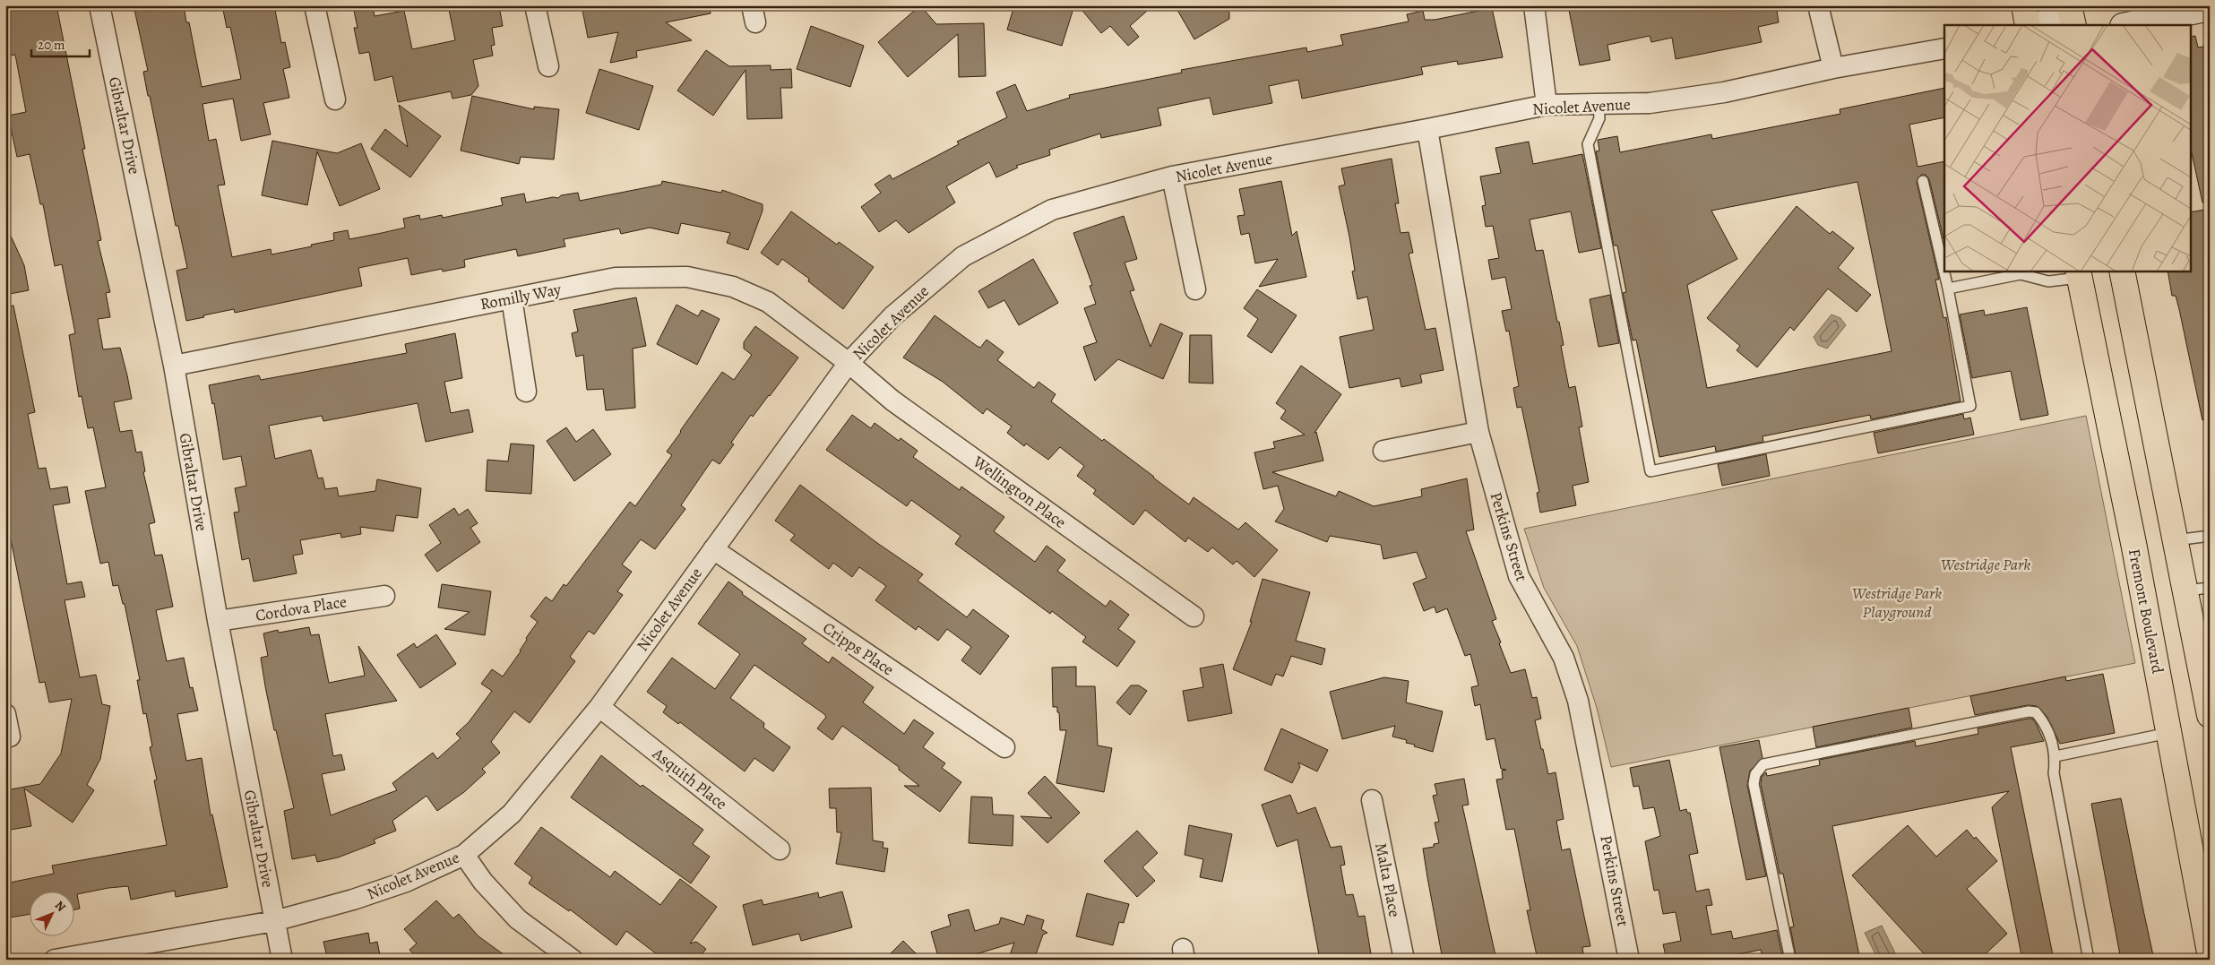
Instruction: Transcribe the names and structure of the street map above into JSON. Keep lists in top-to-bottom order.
{
  "streets": {
    "main road": ["Fremont Boulevard"],
    "street": [
      "Nicolet Avenue",
      "Gibraltar Drive",
      "Romilly Way",
      "Wellington Place",
      "Perkins Street",
      "Cordova Place",
      "Cripps Place",
      "Asquith Place",
      "Malta Place"
    ]
  },
  "crossings": [
    ["Nicolet Avenue", "Gibraltar Drive"],
    ["Nicolet Avenue", "Romilly Way"],
    ["Nicolet Avenue", "Wellington Place"],
    ["Nicolet Avenue", "Perkins Street"],
    ["Nicolet Avenue", "Cripps Place"],
    ["Nicolet Avenue", "Asquith Place"],
    ["Gibraltar Drive", "Romilly Way"],
    ["Gibraltar Drive", "Cordova Place"],
    ["Romilly Way", "Wellington Place"]
  ],
  "parks": ["Westridge Park", "Westridge Park Playground"],
  "scale_bar": "20 m",
  "north": "top right"
}
